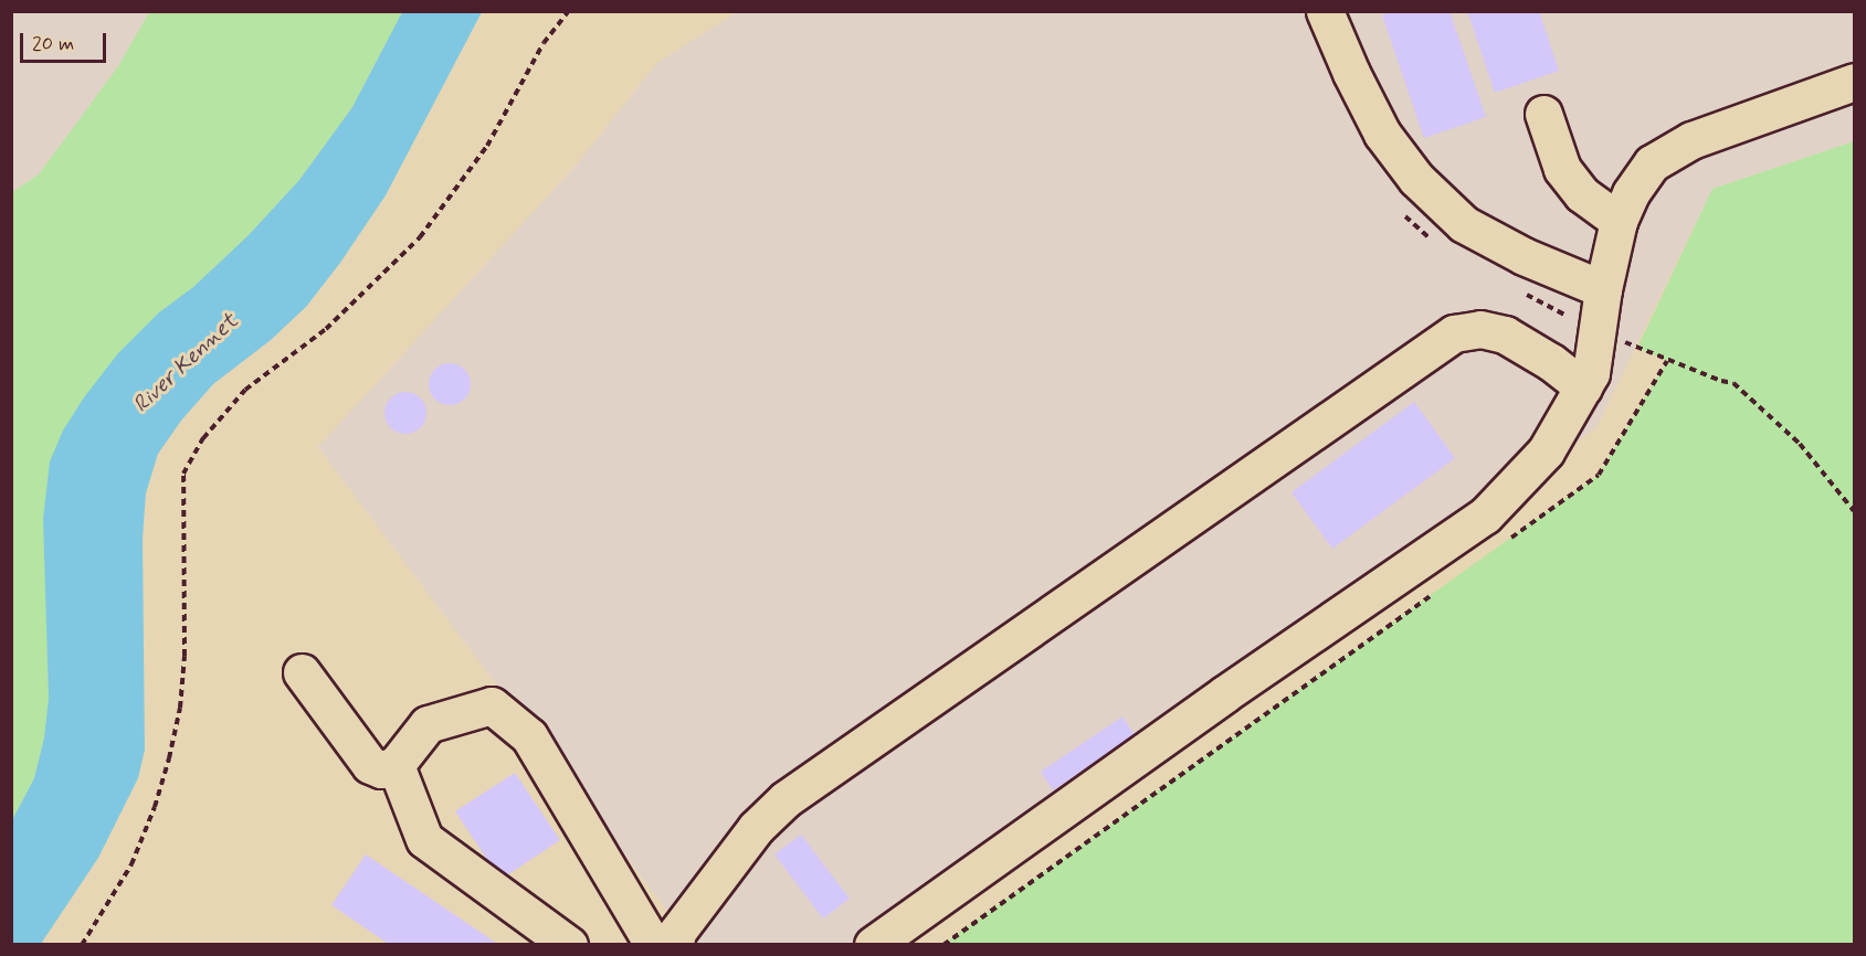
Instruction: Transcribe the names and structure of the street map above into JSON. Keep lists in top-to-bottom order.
{
  "water": ["River Kennet"],
  "scale_bar": "20 m"
}
